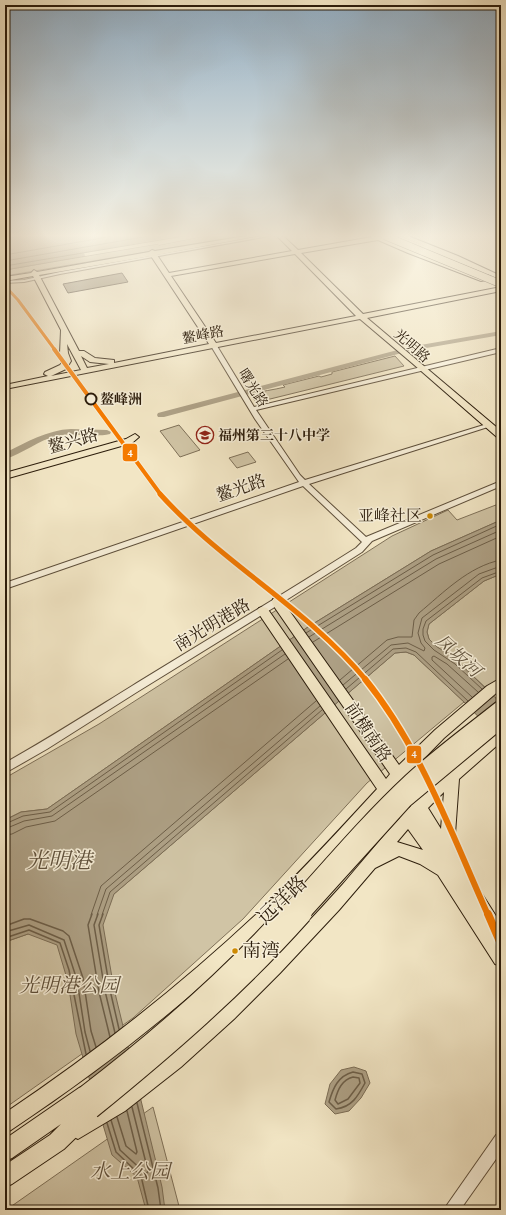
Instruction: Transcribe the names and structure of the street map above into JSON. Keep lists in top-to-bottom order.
{
  "streets": {
    "main road": [
      "鳌峰路",
      "光明路",
      "曙光路",
      "鳌兴路",
      "前横南路",
      "远洋路"
    ],
    "street": ["鳌光路", "南光明港路"]
  },
  "crossings": [
    ["鳌峰路", "光明路"],
    ["鳌峰路", "曙光路"],
    ["光明路", "鳌光路"],
    ["曙光路", "鳌光路"],
    ["曙光路", "南光明港路"],
    ["南光明港路", "前横南路"],
    ["前横南路", "远洋路"]
  ],
  "water": ["凤坂河", "光明港"],
  "parks": ["光明港公园", "水上公园"],
  "places": {
    "other": ["鳌峰洲", "亚峰社区", "南湾"],
    "school or university": ["福州第三十八中学"]
  },
  "lines": ["transit line 4"]
}
